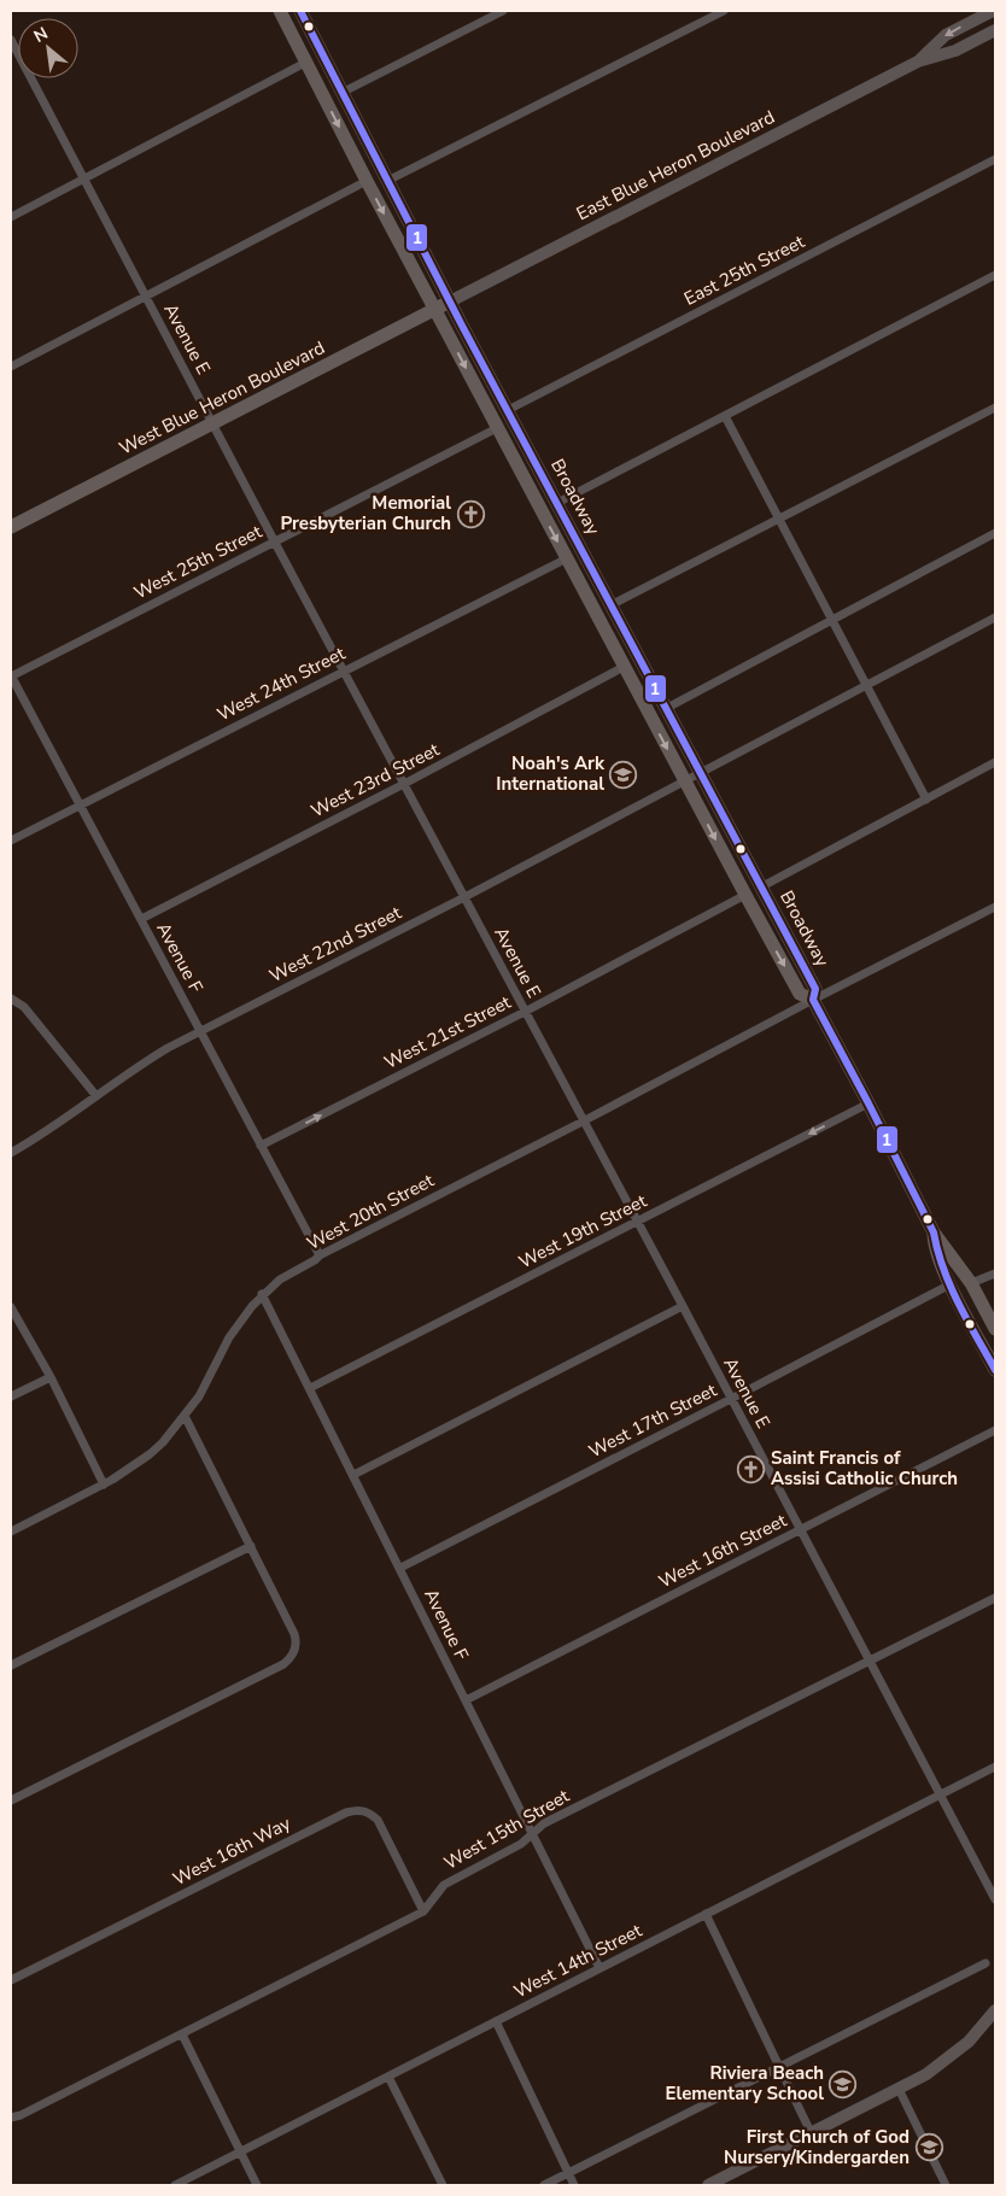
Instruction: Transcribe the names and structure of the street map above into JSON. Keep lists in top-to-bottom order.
{
  "streets": {
    "main road": ["East Blue Heron Boulevard", "West Blue Heron Boulevard", "Broadway"],
    "street": [
      "East 25th Street",
      "Avenue E",
      "West 25th Street",
      "West 24th Street",
      "West 23rd Street",
      "West 22nd Street",
      "Avenue F",
      "West 21st Street",
      "West 20th Street",
      "West 19th Street",
      "West 17th Street",
      "West 16th Street",
      "West 15th Street",
      "West 16th Way",
      "West 14th Street"
    ]
  },
  "crossings": [
    ["East Blue Heron Boulevard", "West Blue Heron Boulevard"],
    ["East Blue Heron Boulevard", "Broadway"],
    ["East 25th Street", "Broadway"],
    ["Avenue E", "West Blue Heron Boulevard"],
    ["Avenue E", "West 25th Street"],
    ["Avenue E", "West 24th Street"],
    ["Avenue E", "West 23rd Street"],
    ["Avenue E", "West 22nd Street"],
    ["Avenue E", "West 21st Street"],
    ["Avenue E", "West 20th Street"],
    ["Avenue E", "West 19th Street"],
    ["Avenue E", "West 17th Street"],
    ["Avenue E", "West 16th Street"],
    ["Avenue E", "West 15th Street"],
    ["Avenue E", "West 14th Street"],
    ["West Blue Heron Boulevard", "Broadway"],
    ["Broadway", "West 25th Street"],
    ["Broadway", "West 24th Street"],
    ["Broadway", "West 23rd Street"],
    ["Broadway", "West 22nd Street"],
    ["Broadway", "West 21st Street"],
    ["Broadway", "West 20th Street"],
    ["Broadway", "West 19th Street"],
    ["Broadway", "West 17th Street"],
    ["West 25th Street", "Avenue F"],
    ["West 24th Street", "Avenue F"],
    ["West 23rd Street", "Avenue F"],
    ["West 22nd Street", "Avenue F"],
    ["Avenue F", "West 21st Street"],
    ["Avenue F", "West 20th Street"],
    ["Avenue F", "West 19th Street"],
    ["Avenue F", "West 17th Street"],
    ["Avenue F", "West 16th Street"],
    ["Avenue F", "West 15th Street"],
    ["Avenue F", "West 14th Street"],
    ["West 15th Street", "West 16th Way"]
  ],
  "one_way": ["West 21st Street", "West 19th Street"],
  "places": {
    "church": ["Memorial Presbyterian Church", "Saint Francis of Assisi Catholic Church"],
    "school or university": ["Noah's Ark International", "Riviera Beach Elementary School", "First Church of God Nursery/Kindergarden"]
  },
  "lines": ["transit line 1"],
  "north": "top left"
}
